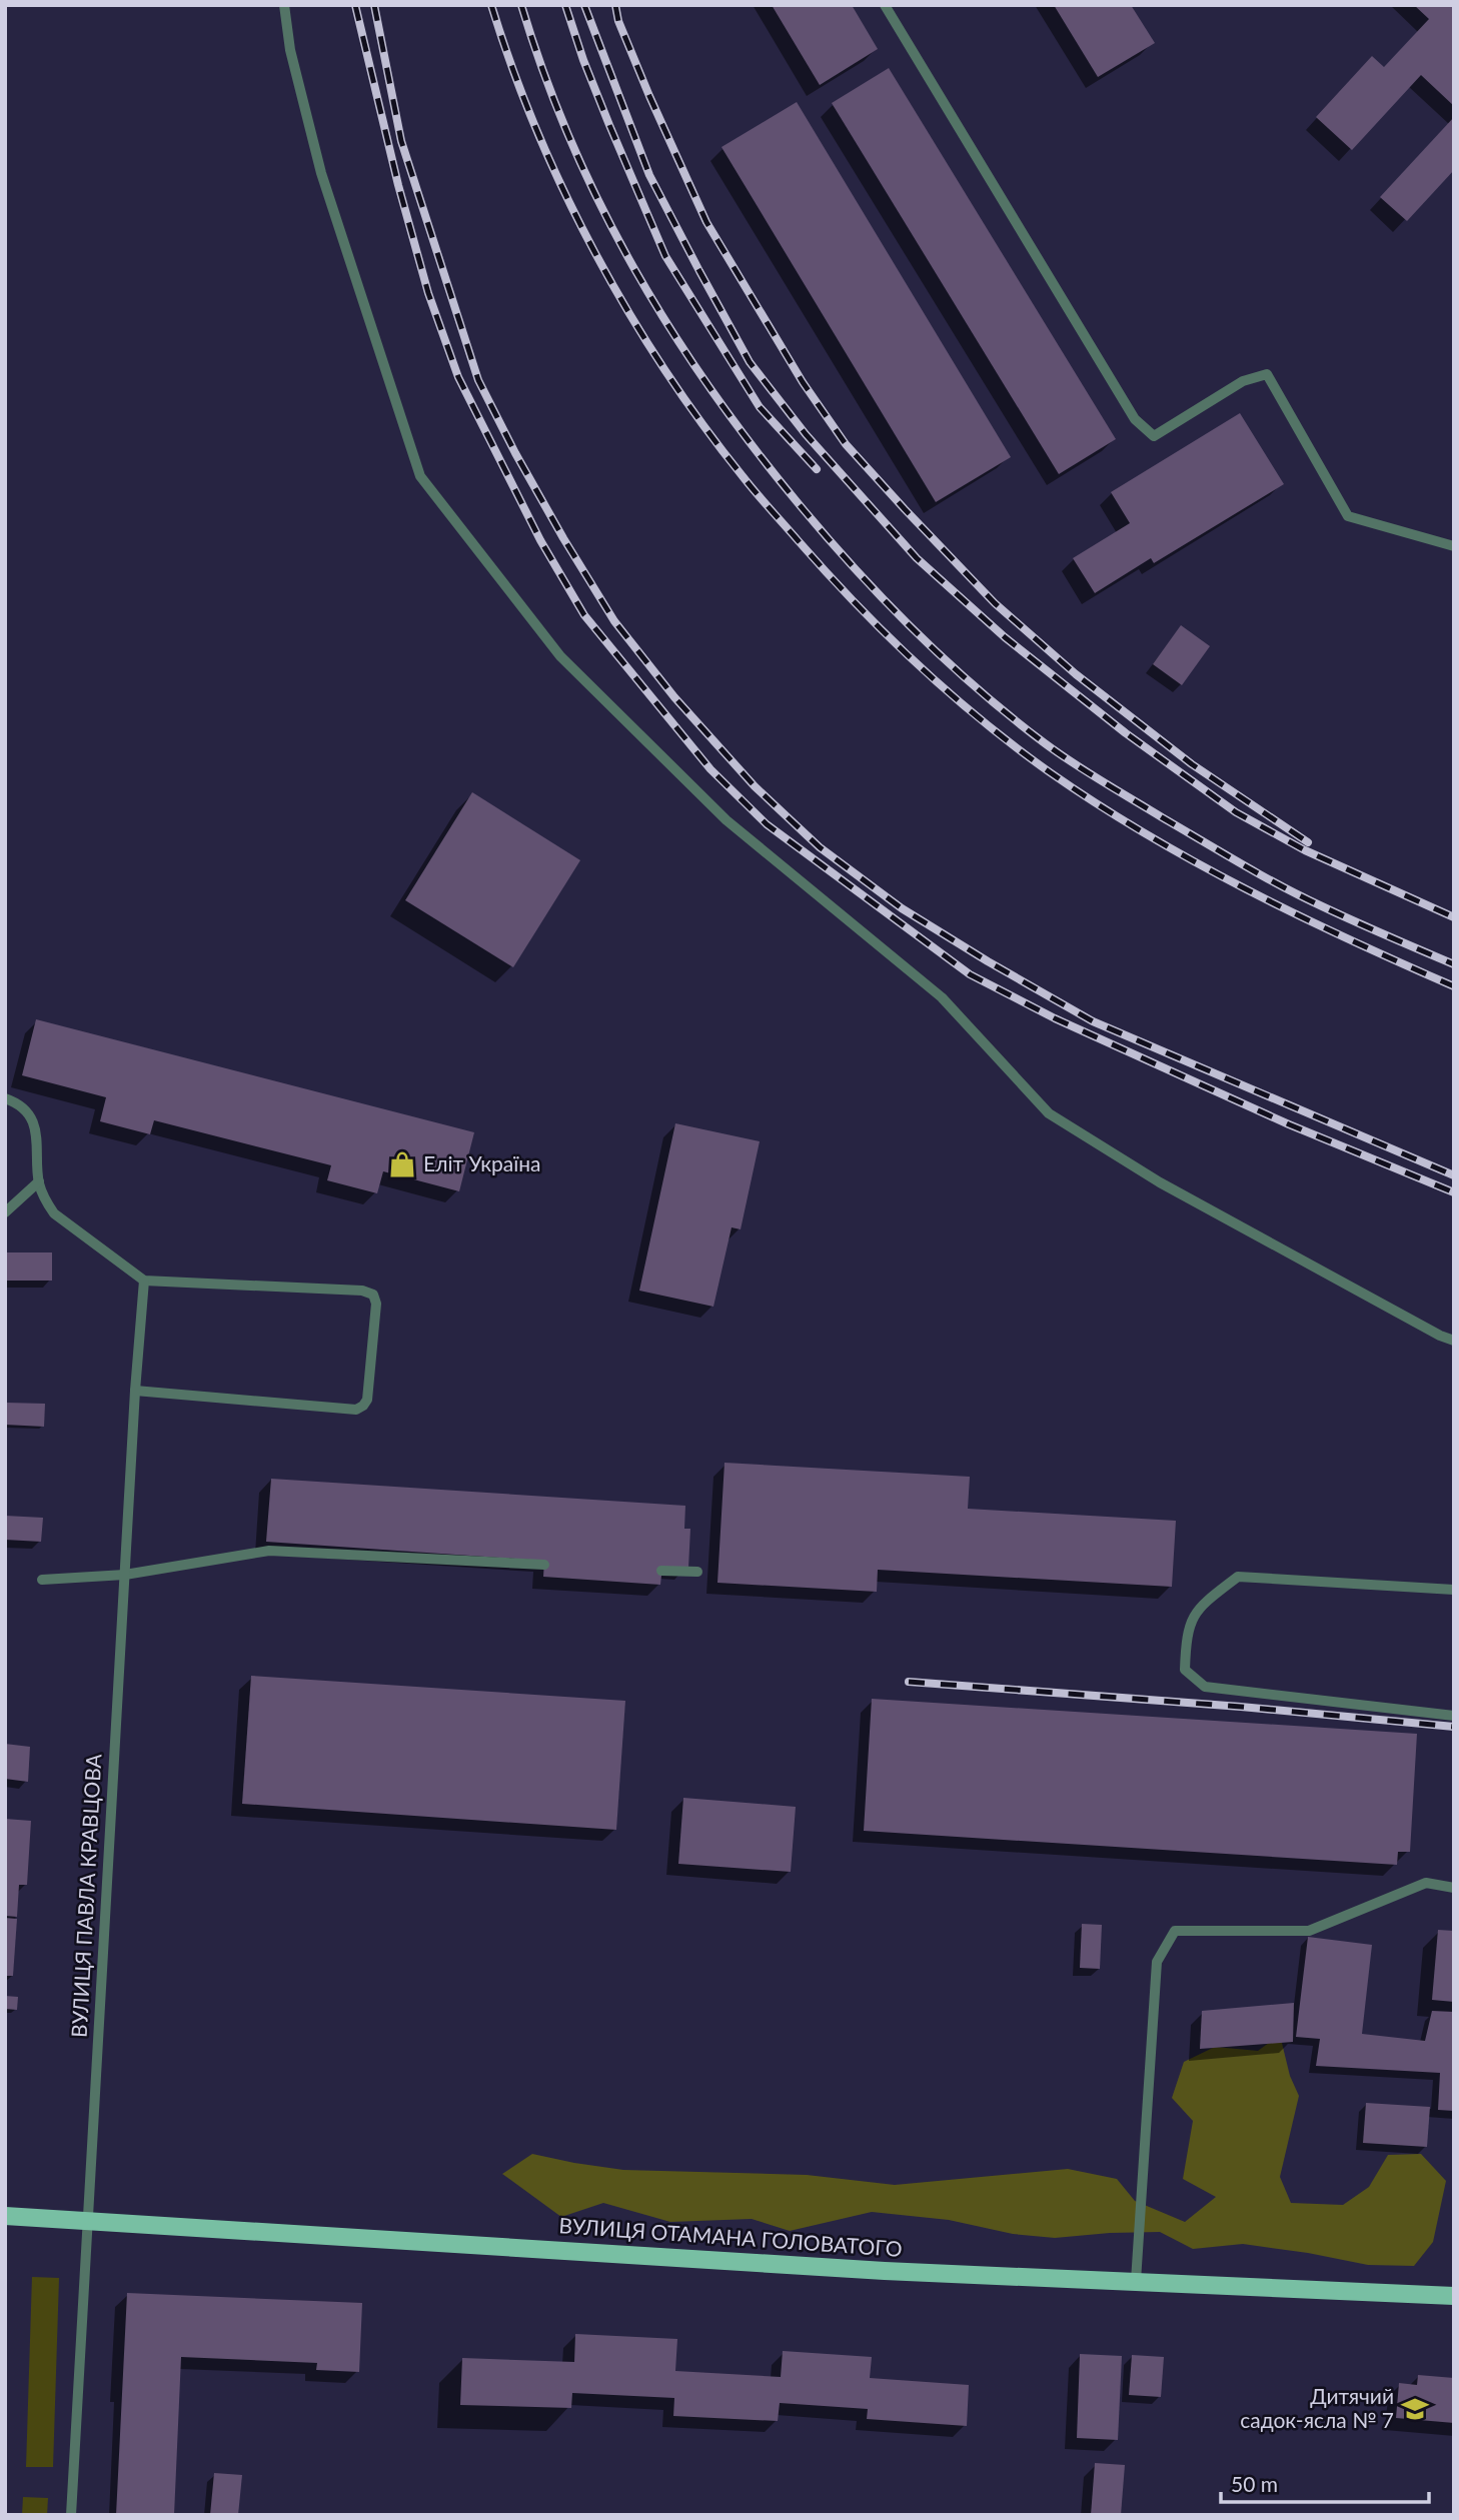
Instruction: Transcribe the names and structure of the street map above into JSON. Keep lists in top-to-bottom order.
{
  "streets": {
    "main road": ["ВУЛИЦЯ ОТАМАНА ГОЛОВАТОГО"],
    "lane": ["ВУЛИЦЯ ПАВЛА КРАВЦОВА"]
  },
  "crossings": [
    ["ВУЛИЦЯ ПАВЛА КРАВЦОВА", "ВУЛИЦЯ ОТАМАНА ГОЛОВАТОГО"]
  ],
  "places": {
    "shop": ["Еліт Україна"],
    "school or university": ["Дитячий садок-ясла № 7"]
  },
  "scale_bar": "50 m"
}
